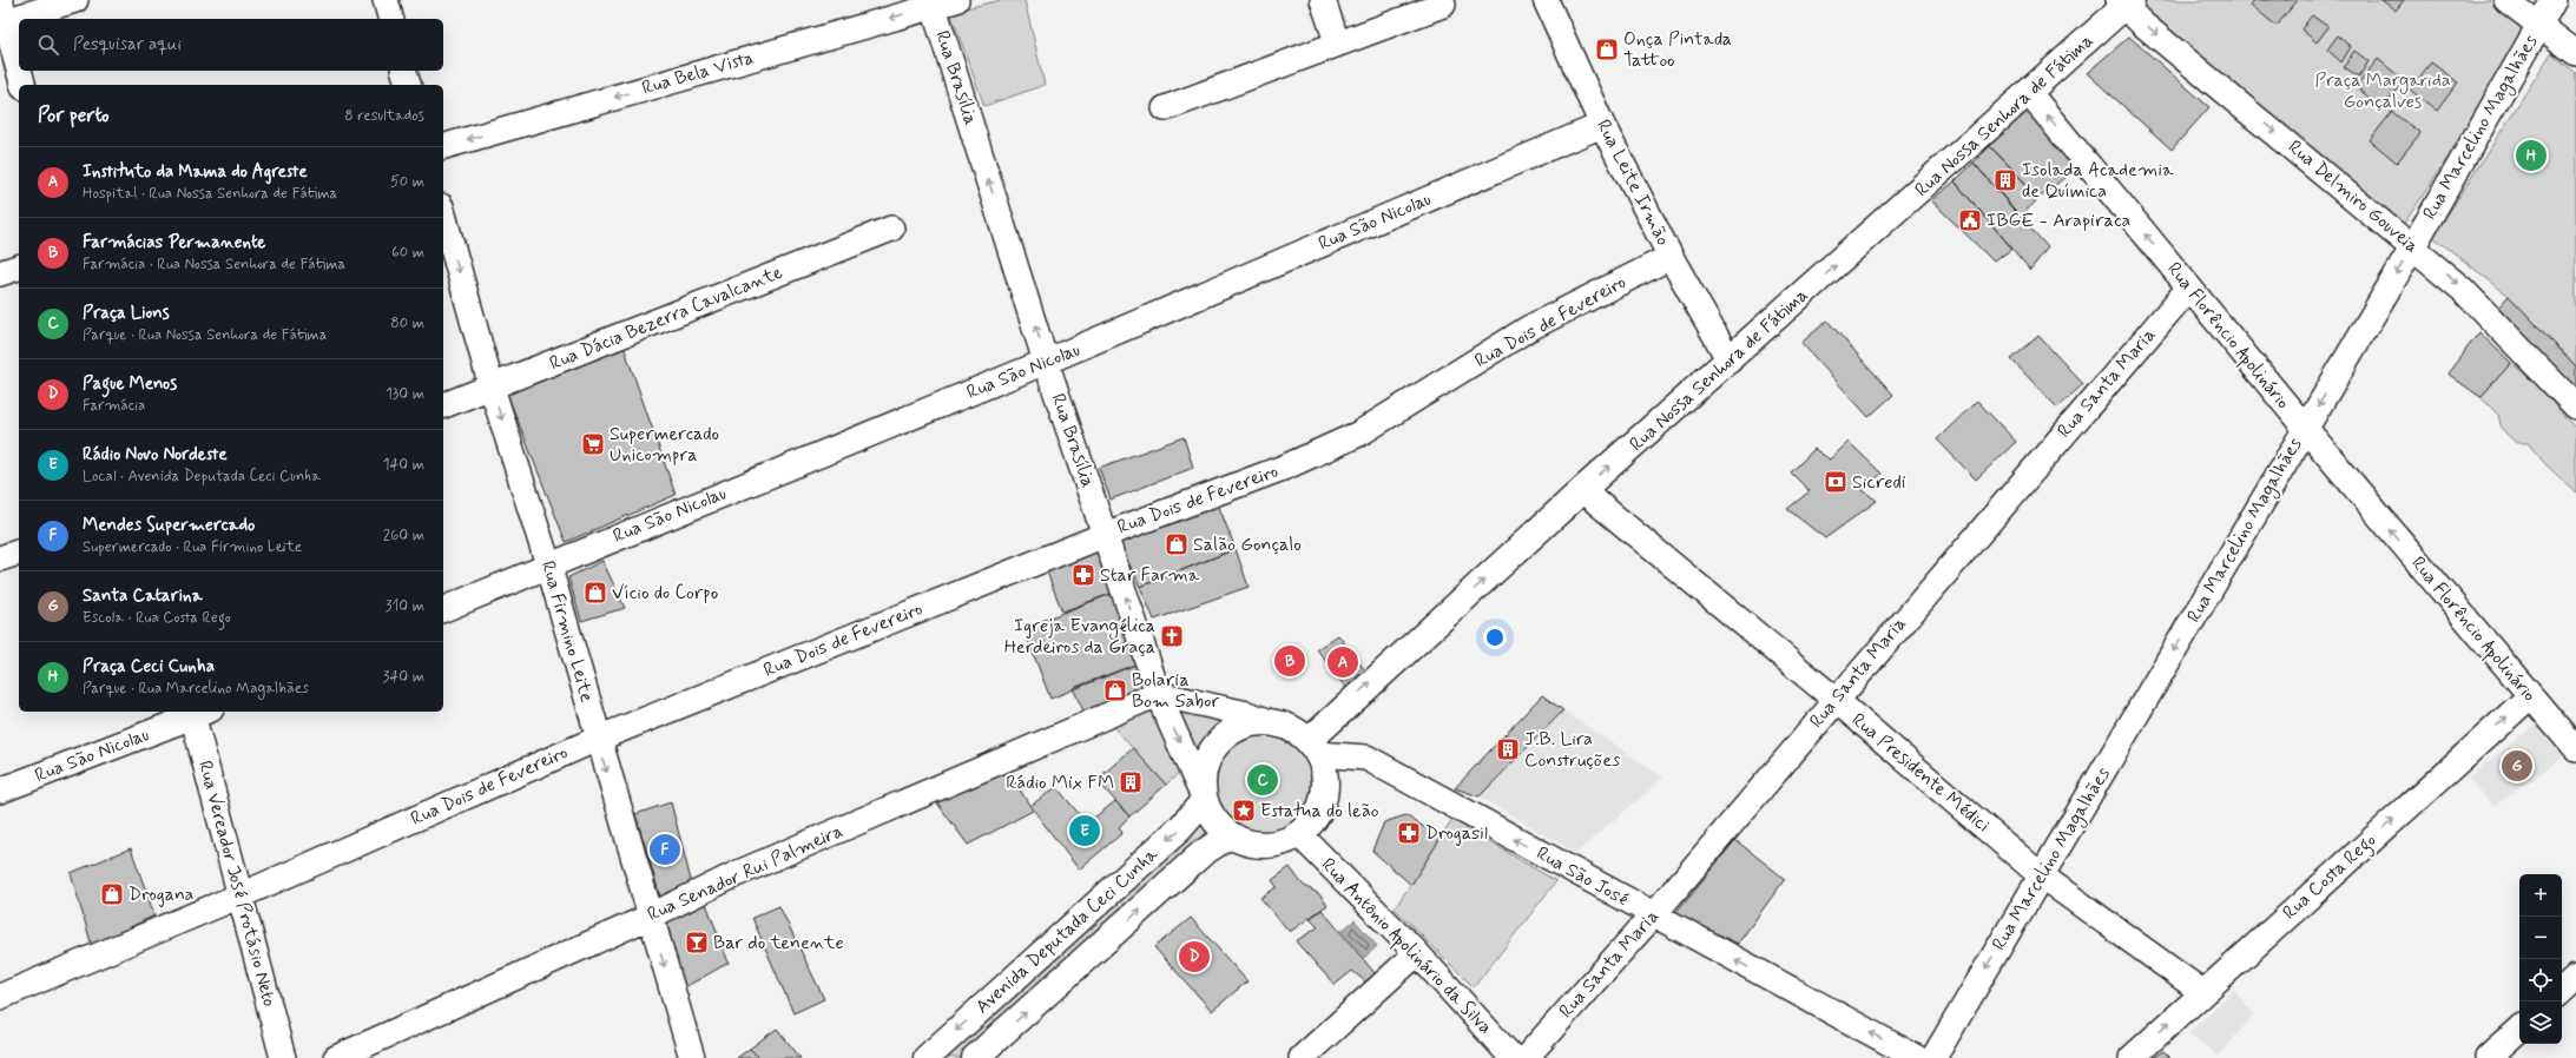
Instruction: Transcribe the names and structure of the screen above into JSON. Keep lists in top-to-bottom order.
{
  "streets": {
    "main road": ["Rua Nossa Senhora de Fátima", "Avenida Deputada Ceci Cunha"],
    "street": [
      "Rua Bela Vista",
      "Rua Brasília",
      "Rua Marcelino Magalhães",
      "Rua Leite Irmão",
      "Rua Delmiro Gouveia",
      "Rua São Nicolau",
      "Rua Dácia Bezerra Cavalcante",
      "Rua Dois de Fevereiro",
      "Rua Florêncio Apolinário",
      "Rua Santa Maria",
      "Rua Firmino Leite",
      "Rua Presidente Médici",
      "Rua Senador Rui Palmeira",
      "Rua São José",
      "Rua Costa Rego",
      "Rua Vereador José Protásio Neto",
      "Rua Antônio Apolinário da Silva"
    ]
  },
  "crossings": [
    ["Rua Bela Vista", "Rua Brasília"],
    ["Rua Brasília", "Rua Nossa Senhora de Fátima"],
    ["Rua Brasília", "Rua São Nicolau"],
    ["Rua Brasília", "Rua Dois de Fevereiro"],
    ["Rua Brasília", "Rua Senador Rui Palmeira"],
    ["Rua Brasília", "Rua São José"],
    ["Rua Brasília", "Avenida Deputada Ceci Cunha"],
    ["Rua Brasília", "Rua Antônio Apolinário da Silva"],
    ["Rua Nossa Senhora de Fátima", "Rua Leite Irmão"],
    ["Rua Nossa Senhora de Fátima", "Rua Delmiro Gouveia"],
    ["Rua Nossa Senhora de Fátima", "Rua Florêncio Apolinário"],
    ["Rua Nossa Senhora de Fátima", "Rua Presidente Médici"],
    ["Rua Nossa Senhora de Fátima", "Rua São José"],
    ["Rua Nossa Senhora de Fátima", "Avenida Deputada Ceci Cunha"],
    ["Rua Nossa Senhora de Fátima", "Rua Antônio Apolinário da Silva"],
    ["Rua Marcelino Magalhães", "Rua Delmiro Gouveia"],
    ["Rua Marcelino Magalhães", "Rua Florêncio Apolinário"],
    ["Rua Marcelino Magalhães", "Rua Presidente Médici"],
    ["Rua Leite Irmão", "Rua São Nicolau"],
    ["Rua Leite Irmão", "Rua Dois de Fevereiro"],
    ["Rua São Nicolau", "Rua Firmino Leite"],
    ["Rua São Nicolau", "Rua Vereador José Protásio Neto"],
    ["Rua Dácia Bezerra Cavalcante", "Rua Firmino Leite"],
    ["Rua Dois de Fevereiro", "Rua Firmino Leite"],
    ["Rua Dois de Fevereiro", "Rua Vereador José Protásio Neto"],
    ["Rua Florêncio Apolinário", "Rua Santa Maria"],
    ["Rua Florêncio Apolinário", "Rua Costa Rego"],
    ["Rua Santa Maria", "Rua Presidente Médici"],
    ["Rua Santa Maria", "Rua São José"],
    ["Rua Firmino Leite", "Rua Senador Rui Palmeira"],
    ["Rua Presidente Médici", "Rua Costa Rego"],
    ["Rua São José", "Avenida Deputada Ceci Cunha"],
    ["Rua São José", "Rua Antônio Apolinário da Silva"],
    ["Avenida Deputada Ceci Cunha", "Rua Antônio Apolinário da Silva"]
  ],
  "one_way": [
    "Rua Bela Vista",
    "Rua Nossa Senhora de Fátima",
    "Rua Marcelino Magalhães",
    "Rua Delmiro Gouveia",
    "Rua Florêncio Apolinário",
    "Rua Firmino Leite",
    "Rua São José",
    "Rua Costa Rego"
  ],
  "parks": ["Praça Margarida Gonçalves"],
  "places": {
    "shop": [
      "Onça Pintada Tattoo",
      "Salão Gonçalo",
      "Vício do Corpo",
      "Bolaria Bom Sabor",
      "Drogana"
    ],
    "building": ["Isolada Academia de Química", "J.B. Lira Construções", "Rádio Mix FM"],
    "public building": ["IBGE - Arapiraca"],
    "supermarket": ["Supermercado Unicompra"],
    "bank": ["Sicredi"],
    "pharmacy": ["Star Farma", "Drogasil"],
    "church": ["Igreja Evangélica Herdeiros da Graça"],
    "place": ["Estatua do leão"],
    "bar": ["Bar do tenente"]
  },
  "page": {
    "search": "Pesquisar aqui",
    "heading": ["Por perto", "8 resultados"],
    "pins": [
      "H",
      "B",
      "A",
      "G",
      "C",
      "E",
      "F",
      "D"
    ],
    "list": [
      {
        "mark": "A",
        "name": "Instituto da Mama do Agreste",
        "note": "Hospital · Rua Nossa Senhora de Fátima",
        "value": "50 m"
      },
      {
        "mark": "B",
        "name": "Farmácias Permanente",
        "note": "Farmácia · Rua Nossa Senhora de Fátima",
        "value": "60 m"
      },
      {
        "mark": "C",
        "name": "Praça Lions",
        "note": "Parque · Rua Nossa Senhora de Fátima",
        "value": "80 m"
      },
      {
        "mark": "D",
        "name": "Pague Menos",
        "note": "Farmácia",
        "value": "130 m"
      },
      {
        "mark": "E",
        "name": "Rádio Novo Nordeste",
        "note": "Local · Avenida Deputada Ceci Cunha",
        "value": "140 m"
      },
      {
        "mark": "F",
        "name": "Mendes Supermercado",
        "note": "Supermercado · Rua Firmino Leite",
        "value": "260 m"
      },
      {
        "mark": "G",
        "name": "Santa Catarina",
        "note": "Escola · Rua Costa Rego",
        "value": "310 m"
      },
      {
        "mark": "H",
        "name": "Praça Ceci Cunha",
        "note": "Parque · Rua Marcelino Magalhães",
        "value": "340 m"
      }
    ],
    "map_buttons": ["+", "−"]
  }
}
